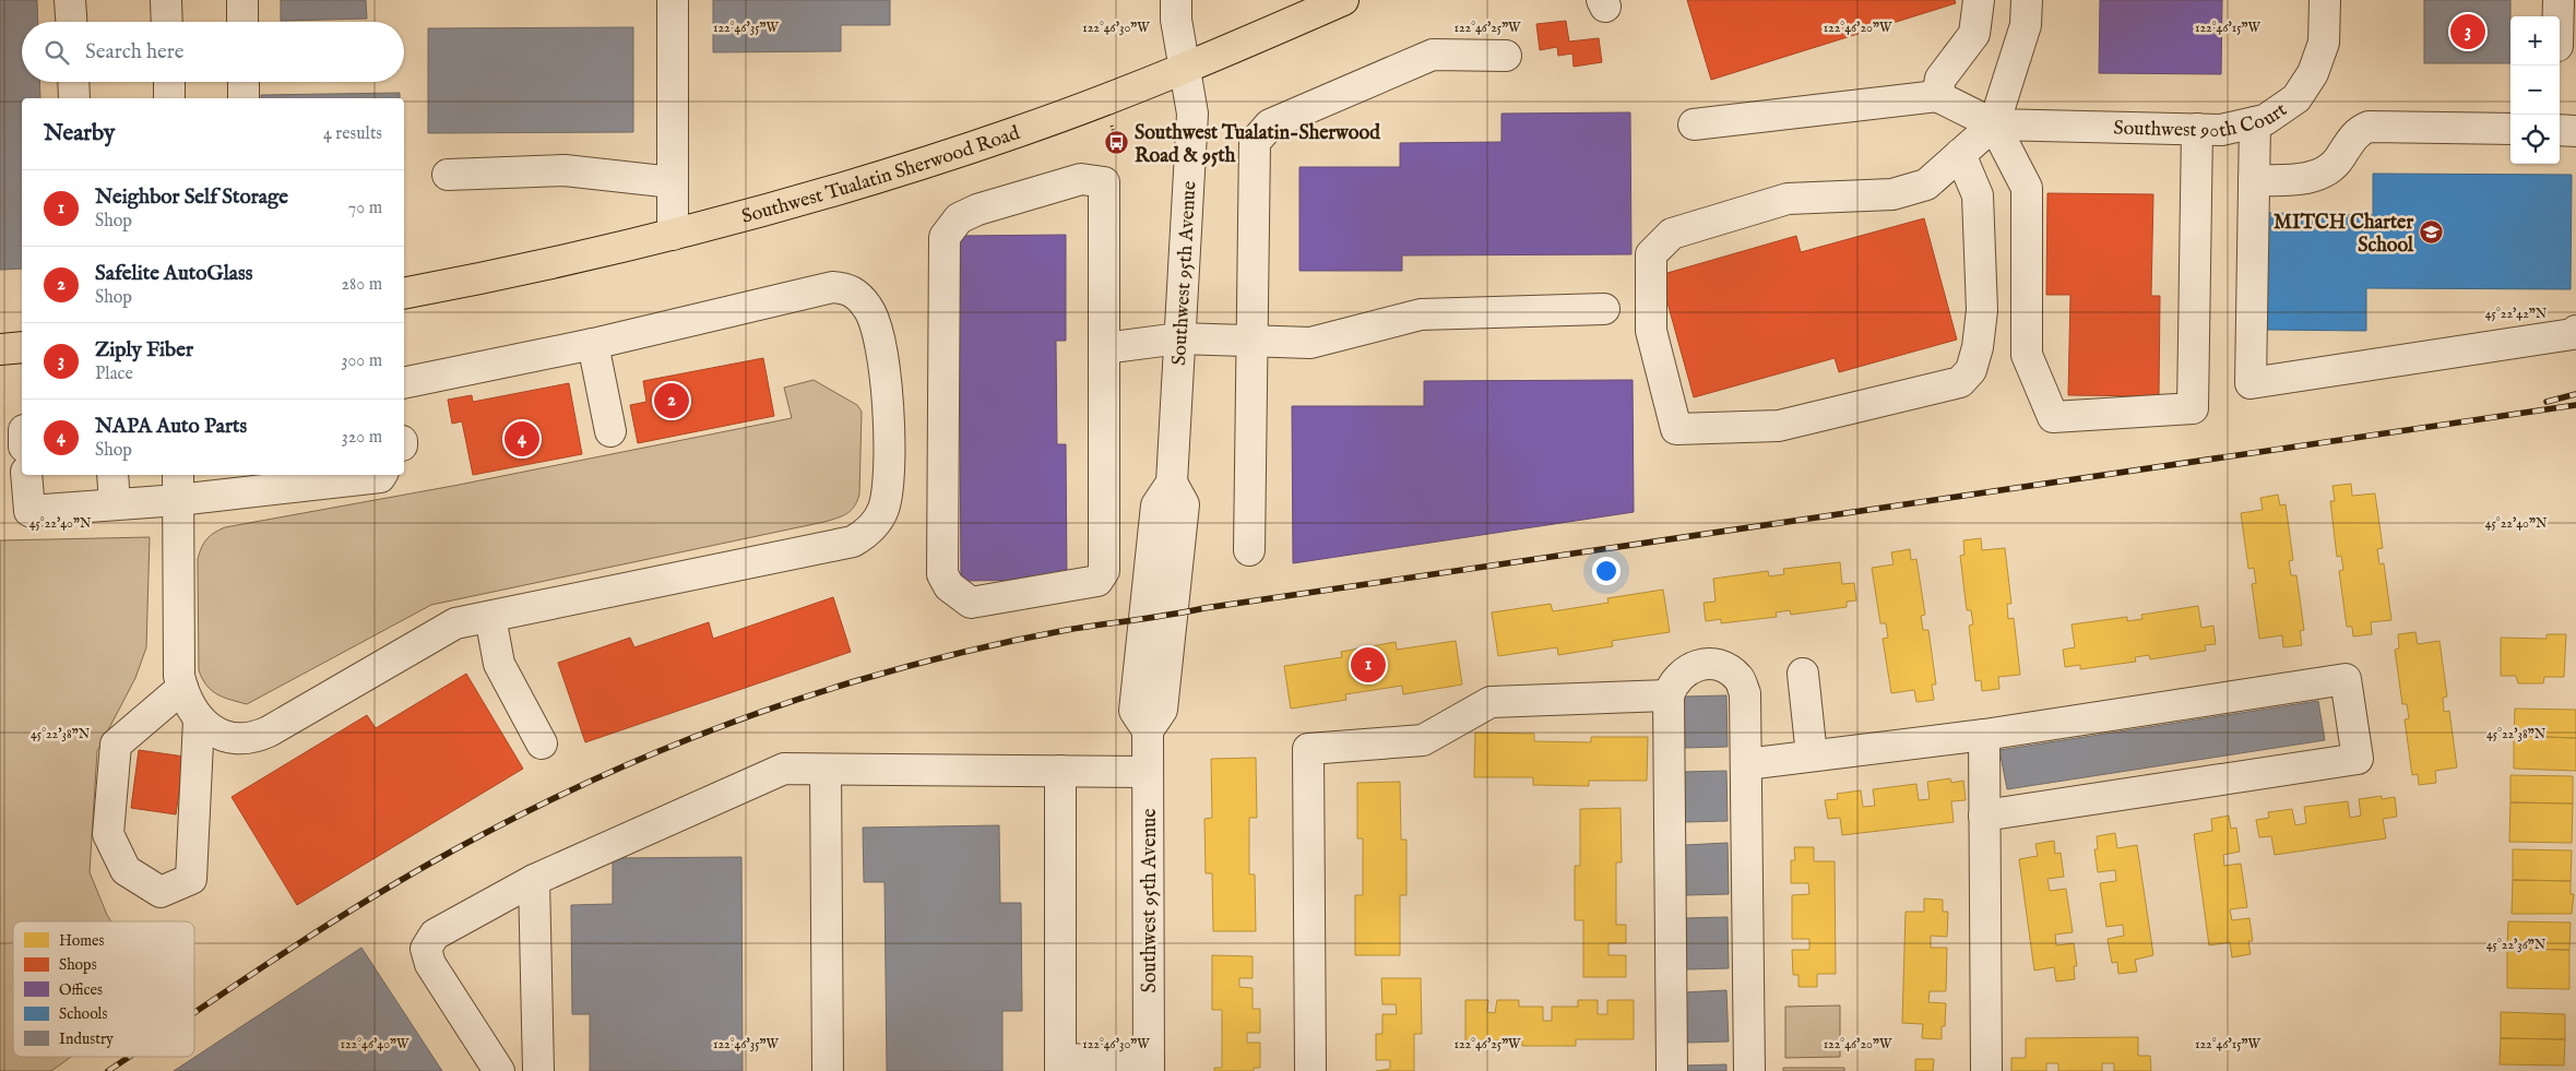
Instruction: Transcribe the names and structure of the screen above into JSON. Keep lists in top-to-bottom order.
{
  "streets": {
    "highway": ["Southwest Tualatin Sherwood Road"],
    "street": ["Southwest 90th Court", "Southwest 95th Avenue"]
  },
  "crossings": [
    ["Southwest Tualatin Sherwood Road", "Southwest 95th Avenue"]
  ],
  "places": {
    "bus stop": ["Southwest Tualatin-Sherwood Road & 95th"],
    "school or university": ["MITCH Charter School"]
  },
  "legend": [
    "Homes",
    "Shops",
    "Offices",
    "Schools",
    "Industry"
  ],
  "page": {
    "pins": [
      "3",
      "2",
      "4",
      "1"
    ],
    "map_buttons": ["+", "−"],
    "search": "Search here",
    "heading": ["Nearby", "4 results"],
    "list": [
      {
        "mark": "1",
        "name": "Neighbor Self Storage",
        "note": "Shop",
        "value": "70 m"
      },
      {
        "mark": "2",
        "name": "Safelite AutoGlass",
        "note": "Shop",
        "value": "280 m"
      },
      {
        "mark": "3",
        "name": "Ziply Fiber",
        "note": "Place",
        "value": "300 m"
      },
      {
        "mark": "4",
        "name": "NAPA Auto Parts",
        "note": "Shop",
        "value": "320 m"
      }
    ]
  },
  "coordinates": [
    "122°46'35\"W",
    "122°46'30\"W",
    "122°46'25\"W",
    "122°46'20\"W",
    "122°46'15\"W",
    "45°22'42\"N",
    "45°22'40\"N",
    "45°22'38\"N",
    "45°22'36\"N",
    "122°46'40\"W"
  ]
}
